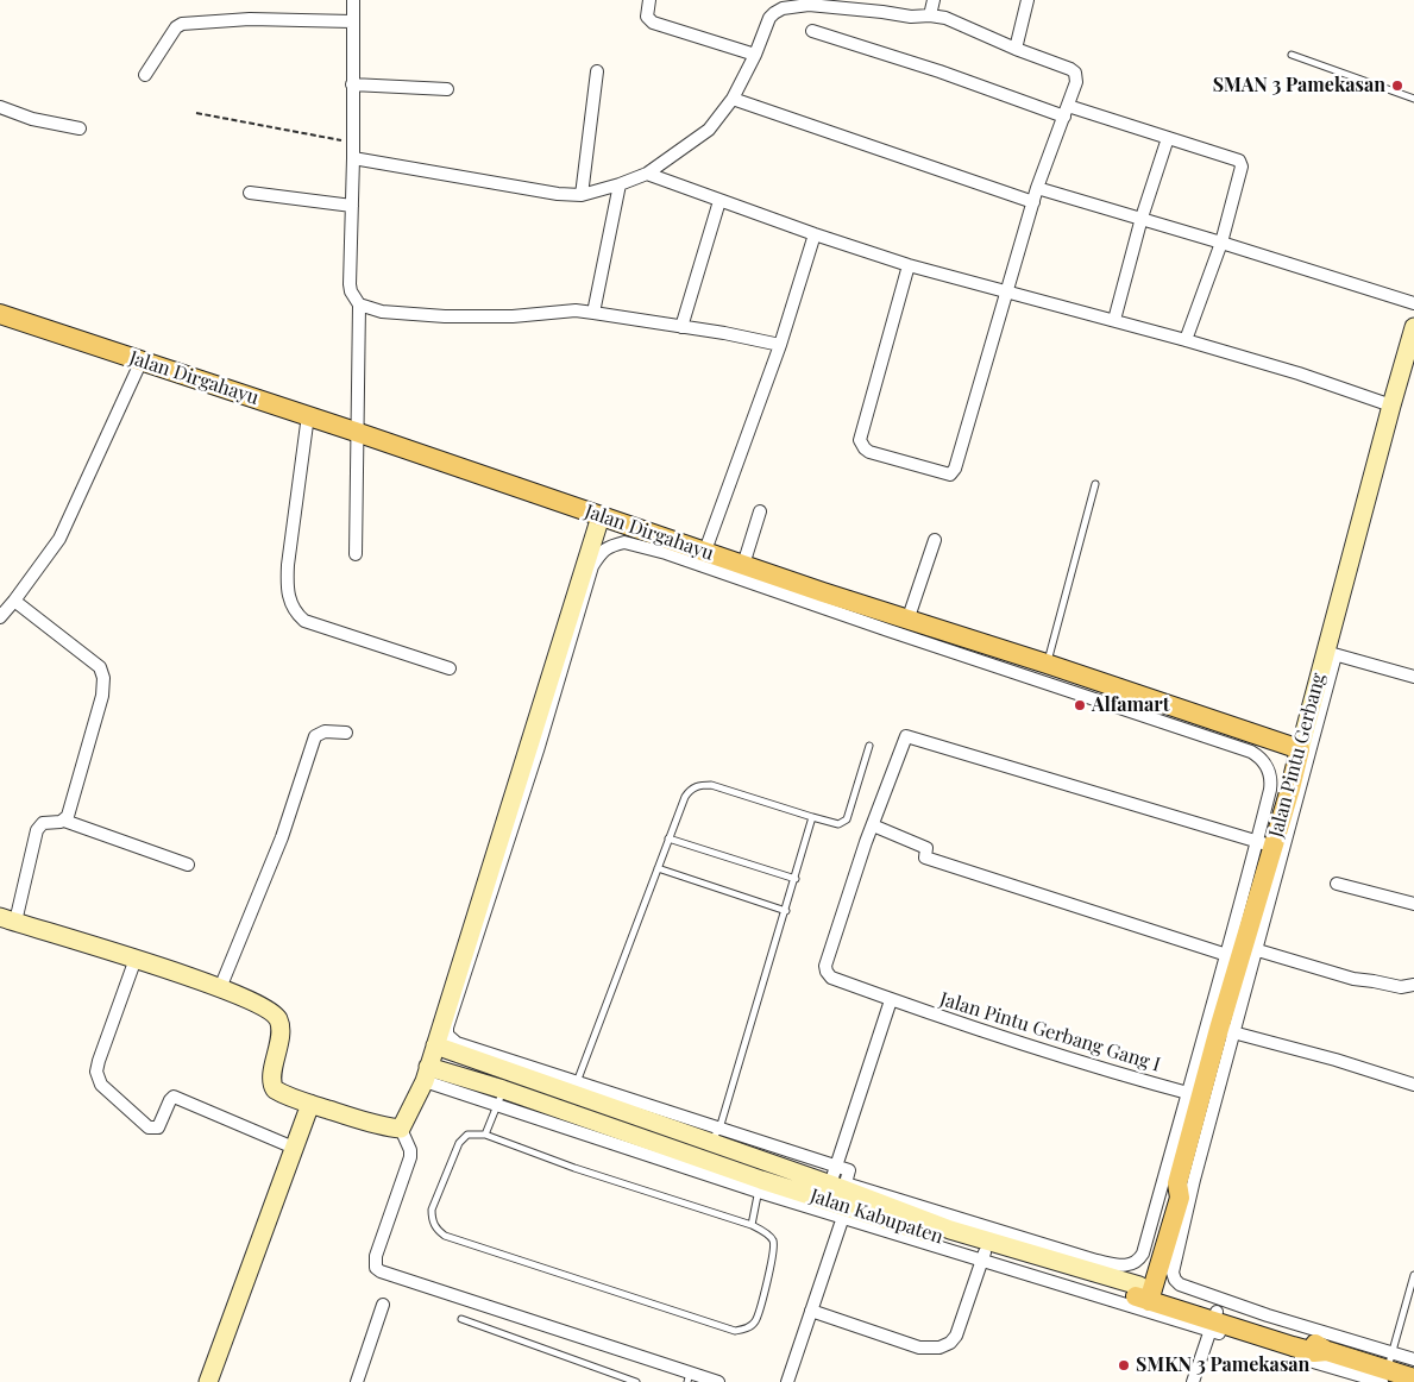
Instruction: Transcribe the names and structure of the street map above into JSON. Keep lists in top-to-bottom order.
{
  "streets": {
    "main road": ["Jalan Dirgahayu", "Jalan Pintu Gerbang", "Jalan Kabupaten"],
    "street": ["Jalan Pintu Gerbang Gang I"]
  },
  "crossings": [
    ["Jalan Dirgahayu", "Jalan Pintu Gerbang"],
    ["Jalan Pintu Gerbang", "Jalan Pintu Gerbang Gang I"],
    ["Jalan Pintu Gerbang", "Jalan Kabupaten"]
  ],
  "places": ["SMAN 3 Pamekasan", "Alfamart", "SMKN 3 Pamekasan"]
}
